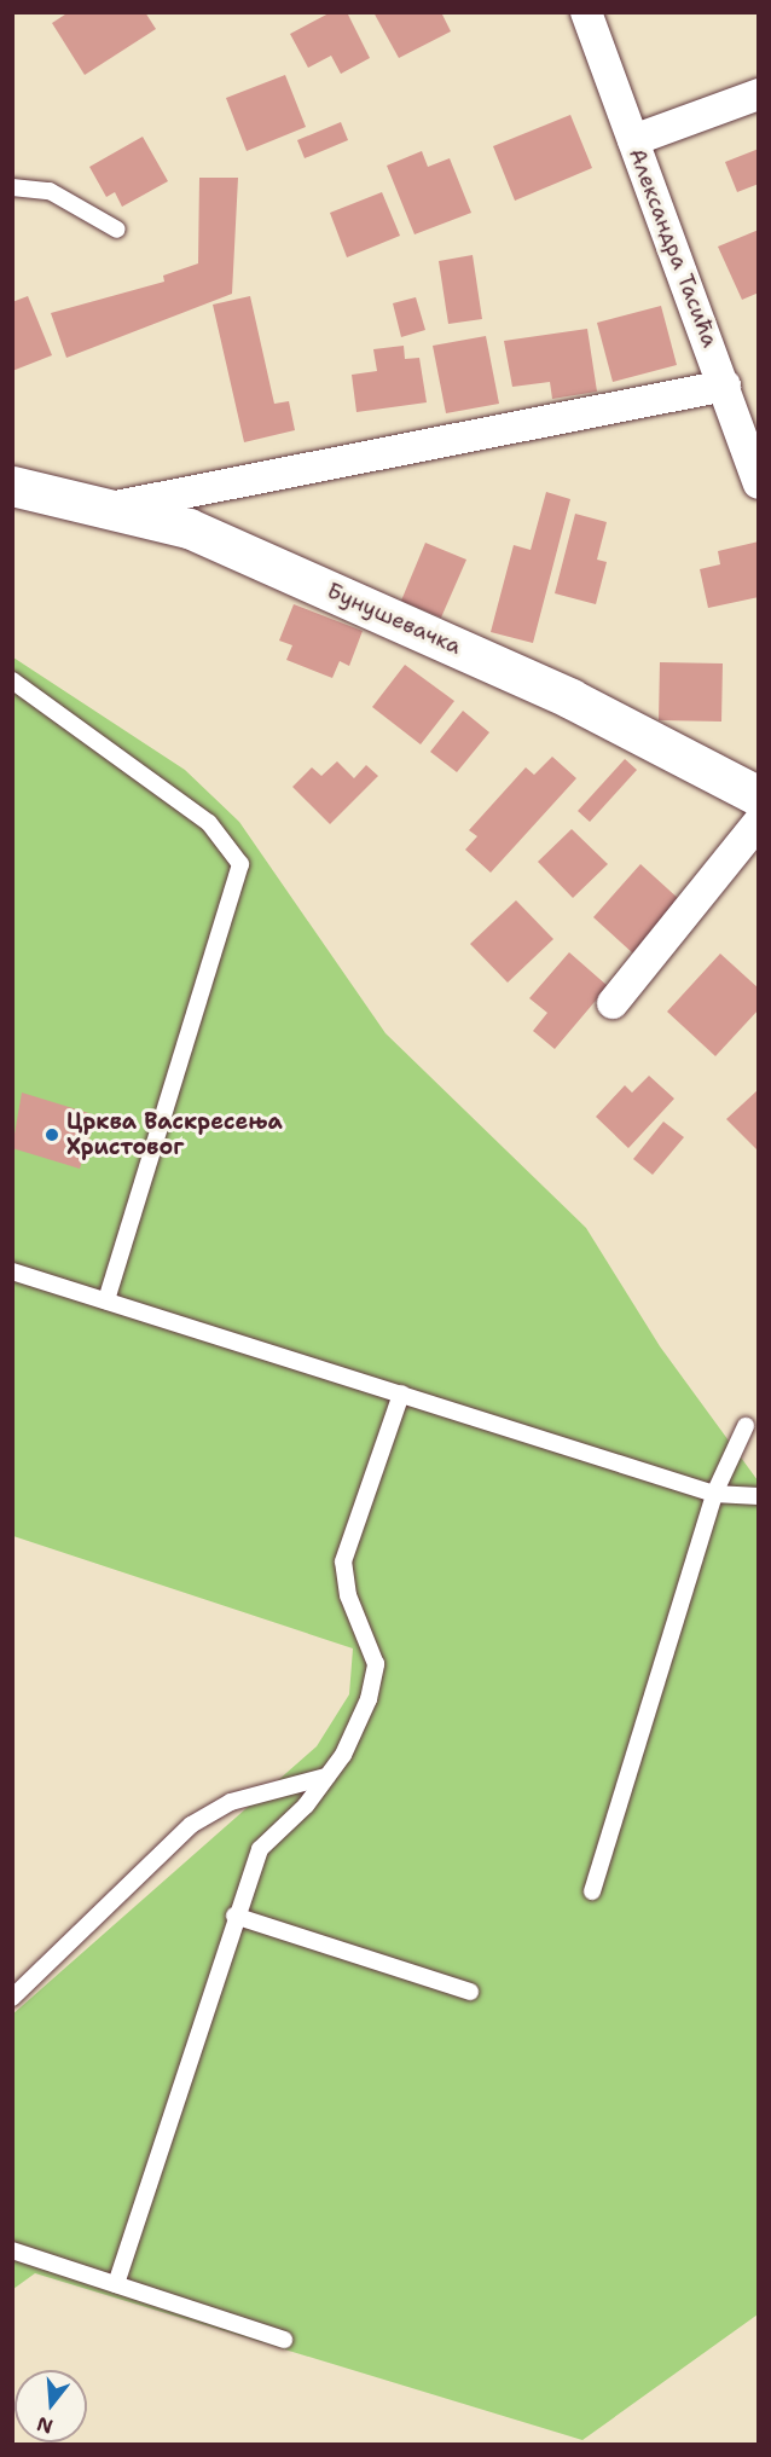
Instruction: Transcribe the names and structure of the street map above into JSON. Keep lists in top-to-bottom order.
{
  "streets": {
    "street": ["Александра Тасића", "Бунушевачка"]
  },
  "places": ["Црква Васкресења Христовог"],
  "north": "bottom"
}
